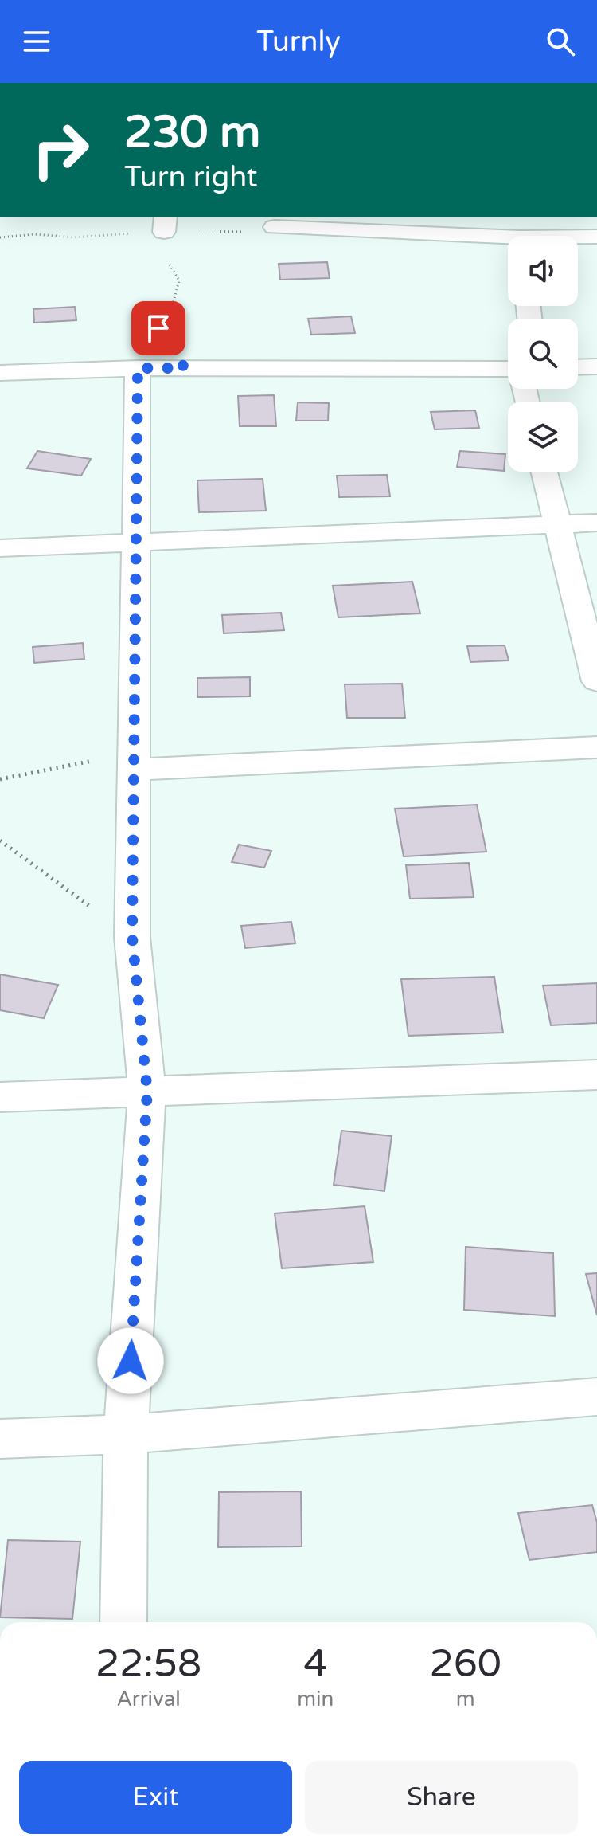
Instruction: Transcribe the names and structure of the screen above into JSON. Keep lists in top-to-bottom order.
{
  "page": {
    "header": "Turnly",
    "turn": ["230 m", "Turn right"],
    "eta": [
      "22:58",
      "Arrival",
      "4",
      "min",
      "260",
      "m"
    ],
    "buttons": ["Exit", "Share"]
  }
}
